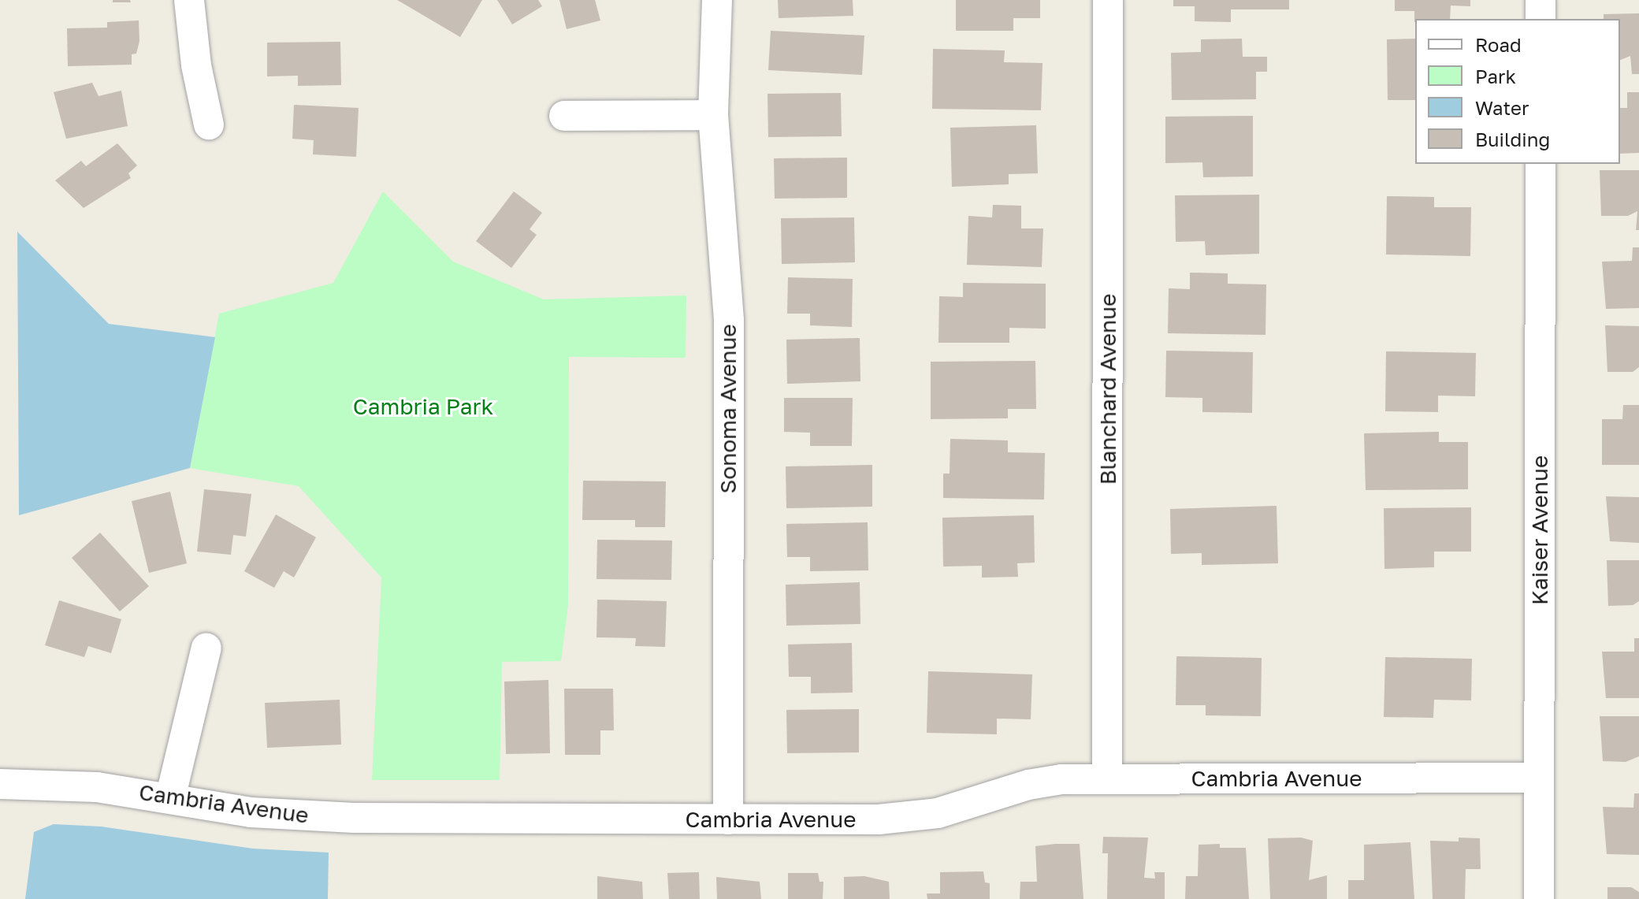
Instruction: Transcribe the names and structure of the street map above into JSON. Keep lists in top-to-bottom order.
{
  "streets": {
    "street": [
      "Blanchard Avenue",
      "Sonoma Avenue",
      "Kaiser Avenue",
      "Cambria Avenue"
    ]
  },
  "crossings": [
    ["Blanchard Avenue", "Cambria Avenue"],
    ["Sonoma Avenue", "Cambria Avenue"],
    ["Kaiser Avenue", "Cambria Avenue"]
  ],
  "parks": ["Cambria Park"],
  "legend": [
    "Road",
    "Park",
    "Water",
    "Building"
  ]
}
